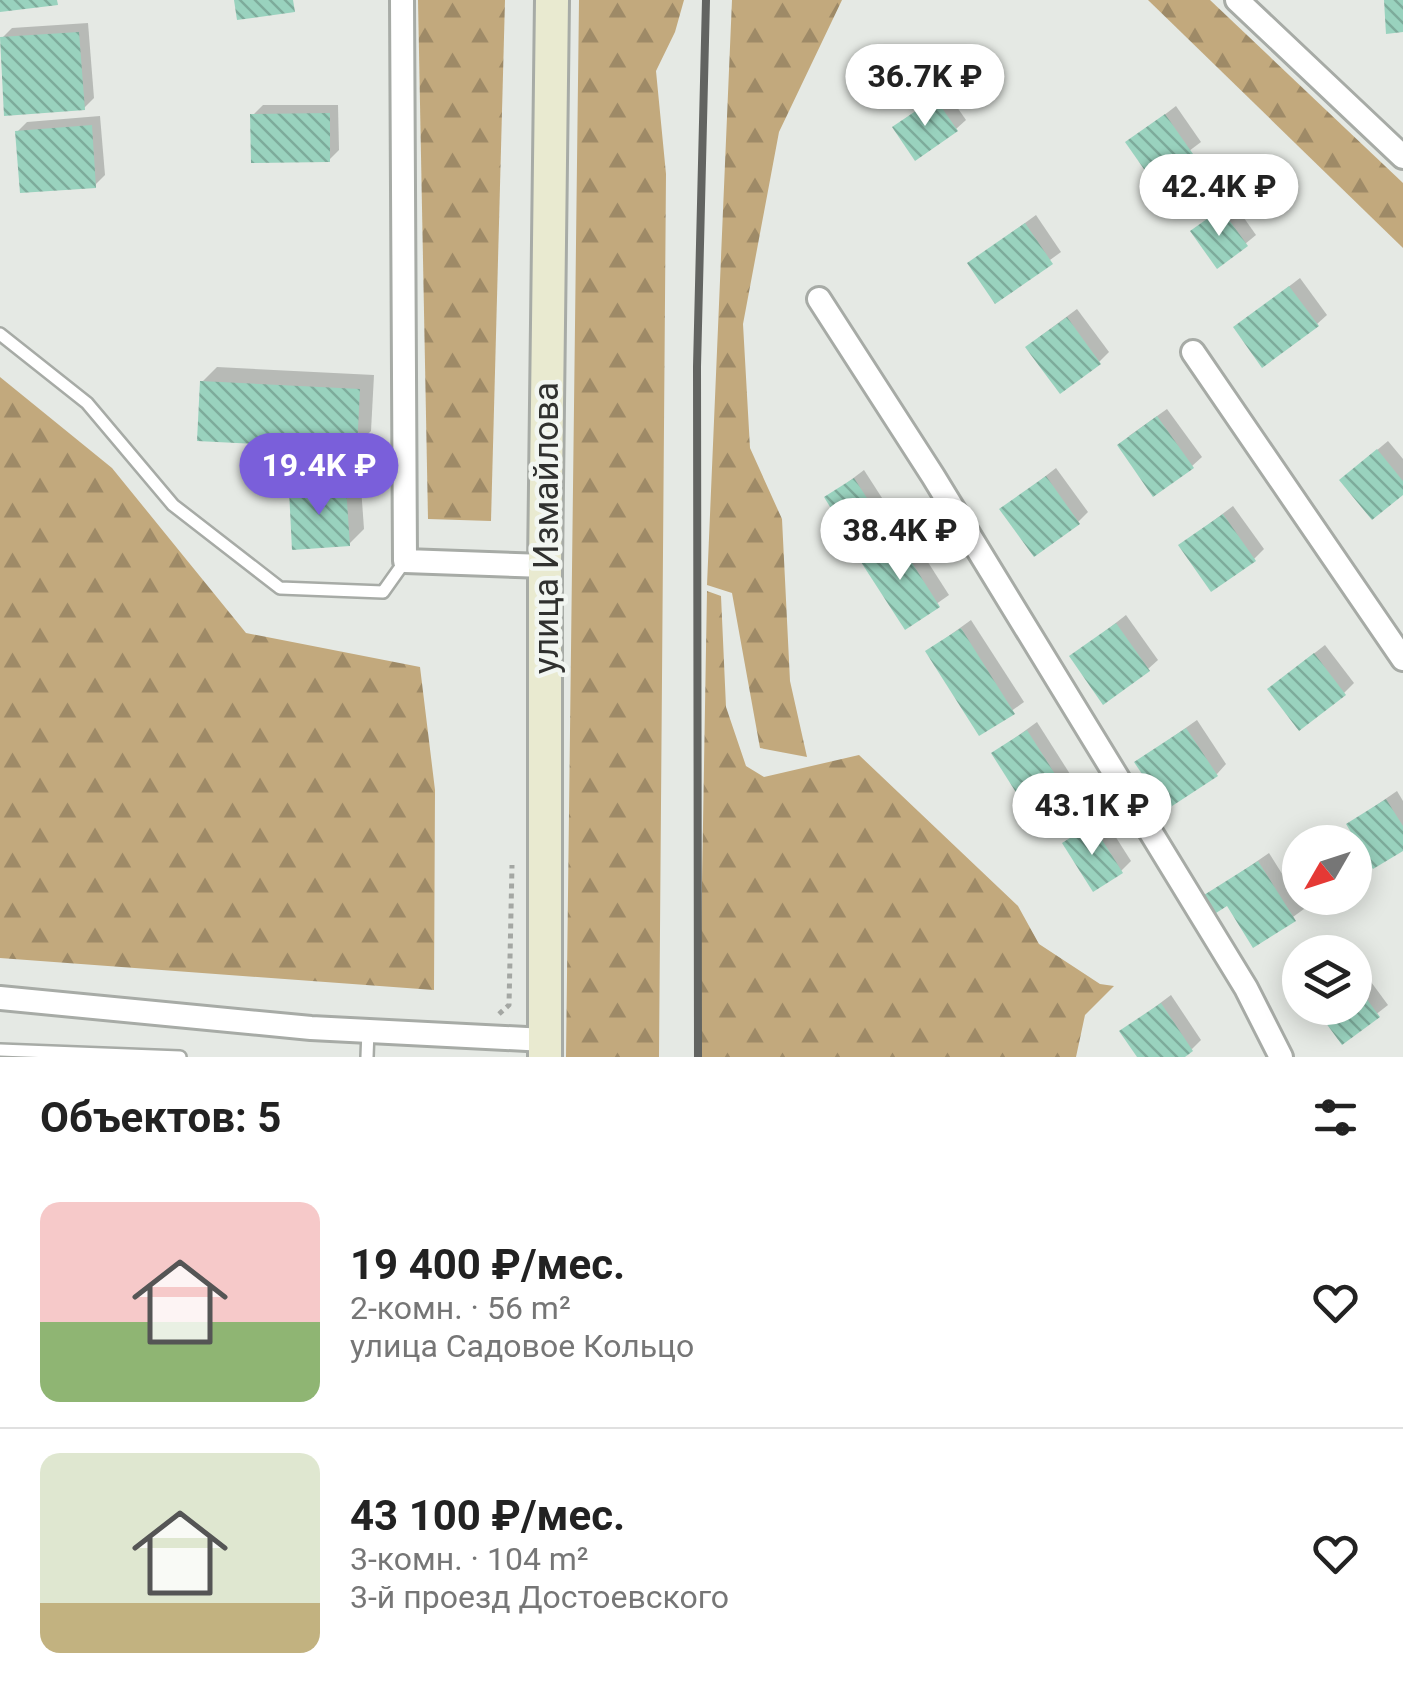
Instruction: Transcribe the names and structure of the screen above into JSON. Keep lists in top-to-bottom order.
{
  "streets": {
    "main road": ["улица Измайлова"]
  },
  "north": "bottom left",
  "page": {
    "price": [
      "36.7K ₽",
      "42.4K ₽",
      "19.4K ₽",
      "38.4K ₽",
      "43.1K ₽"
    ],
    "heading": "Объектов: 5",
    "list": [
      {
        "name": "19 400 ₽/мес.",
        "note": "2-комн. · 56 m² · улица Садовое Кольцо"
      },
      {
        "name": "43 100 ₽/мес.",
        "note": "3-комн. · 104 m² · 3-й проезд Достоевского"
      }
    ]
  }
}
